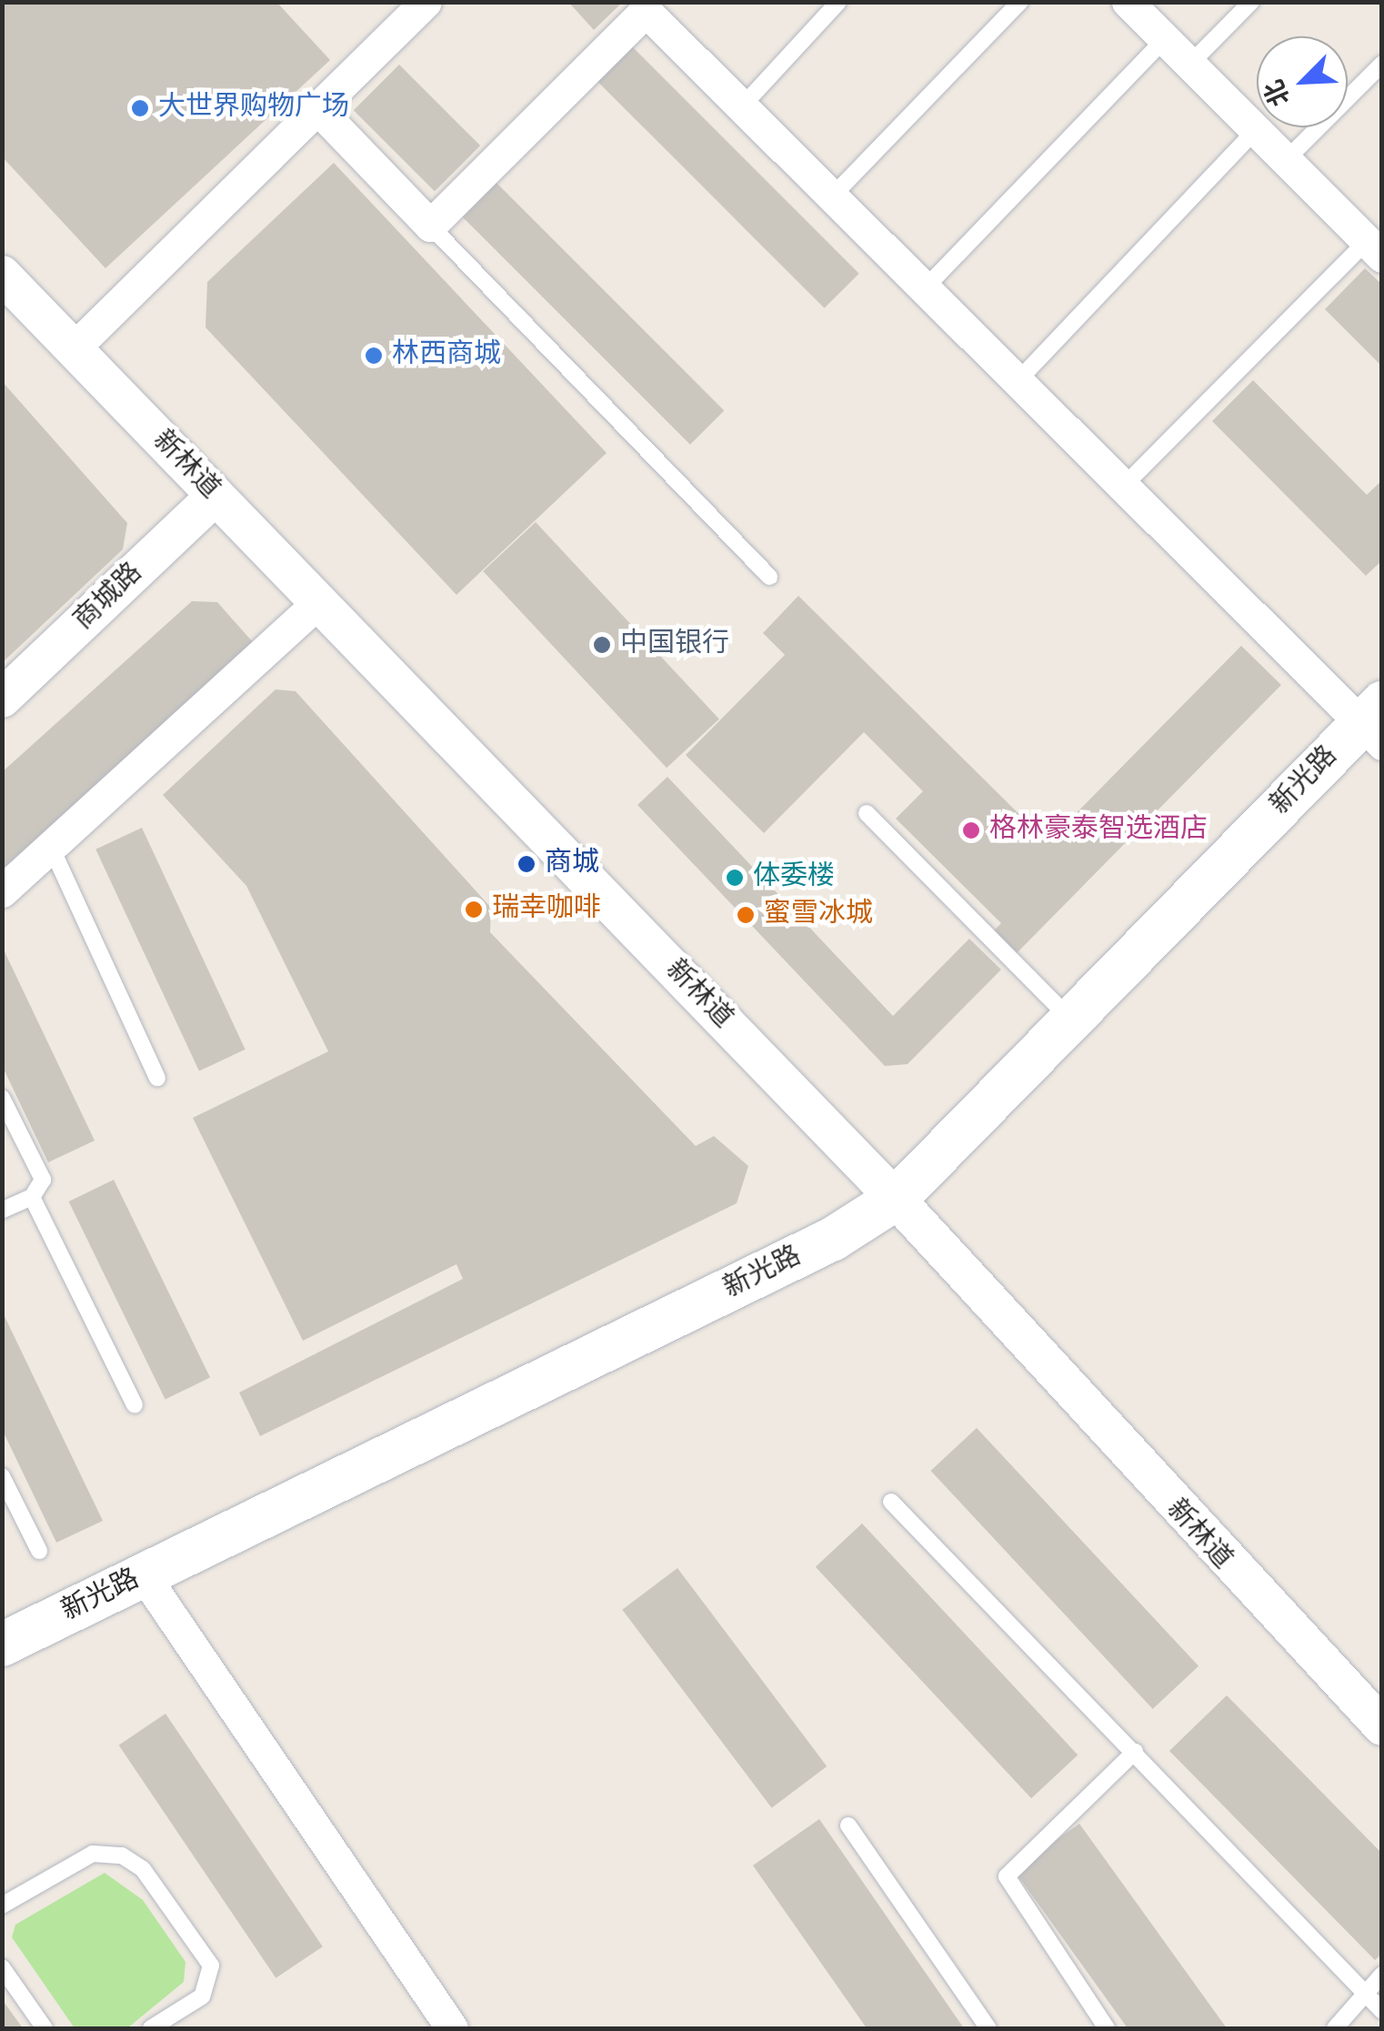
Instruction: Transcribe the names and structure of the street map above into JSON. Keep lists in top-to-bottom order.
{
  "streets": {
    "main road": ["新光路"],
    "street": ["新林道", "商城路"]
  },
  "crossings": [
    ["新林道", "商城路"],
    ["新林道", "新光路"]
  ],
  "places": [
    "大世界购物广场",
    "林西商城",
    "中国银行",
    "格林豪泰智选酒店",
    "商城",
    "体委楼",
    "瑞幸咖啡",
    "蜜雪冰城"
  ],
  "north": "bottom left"
}
